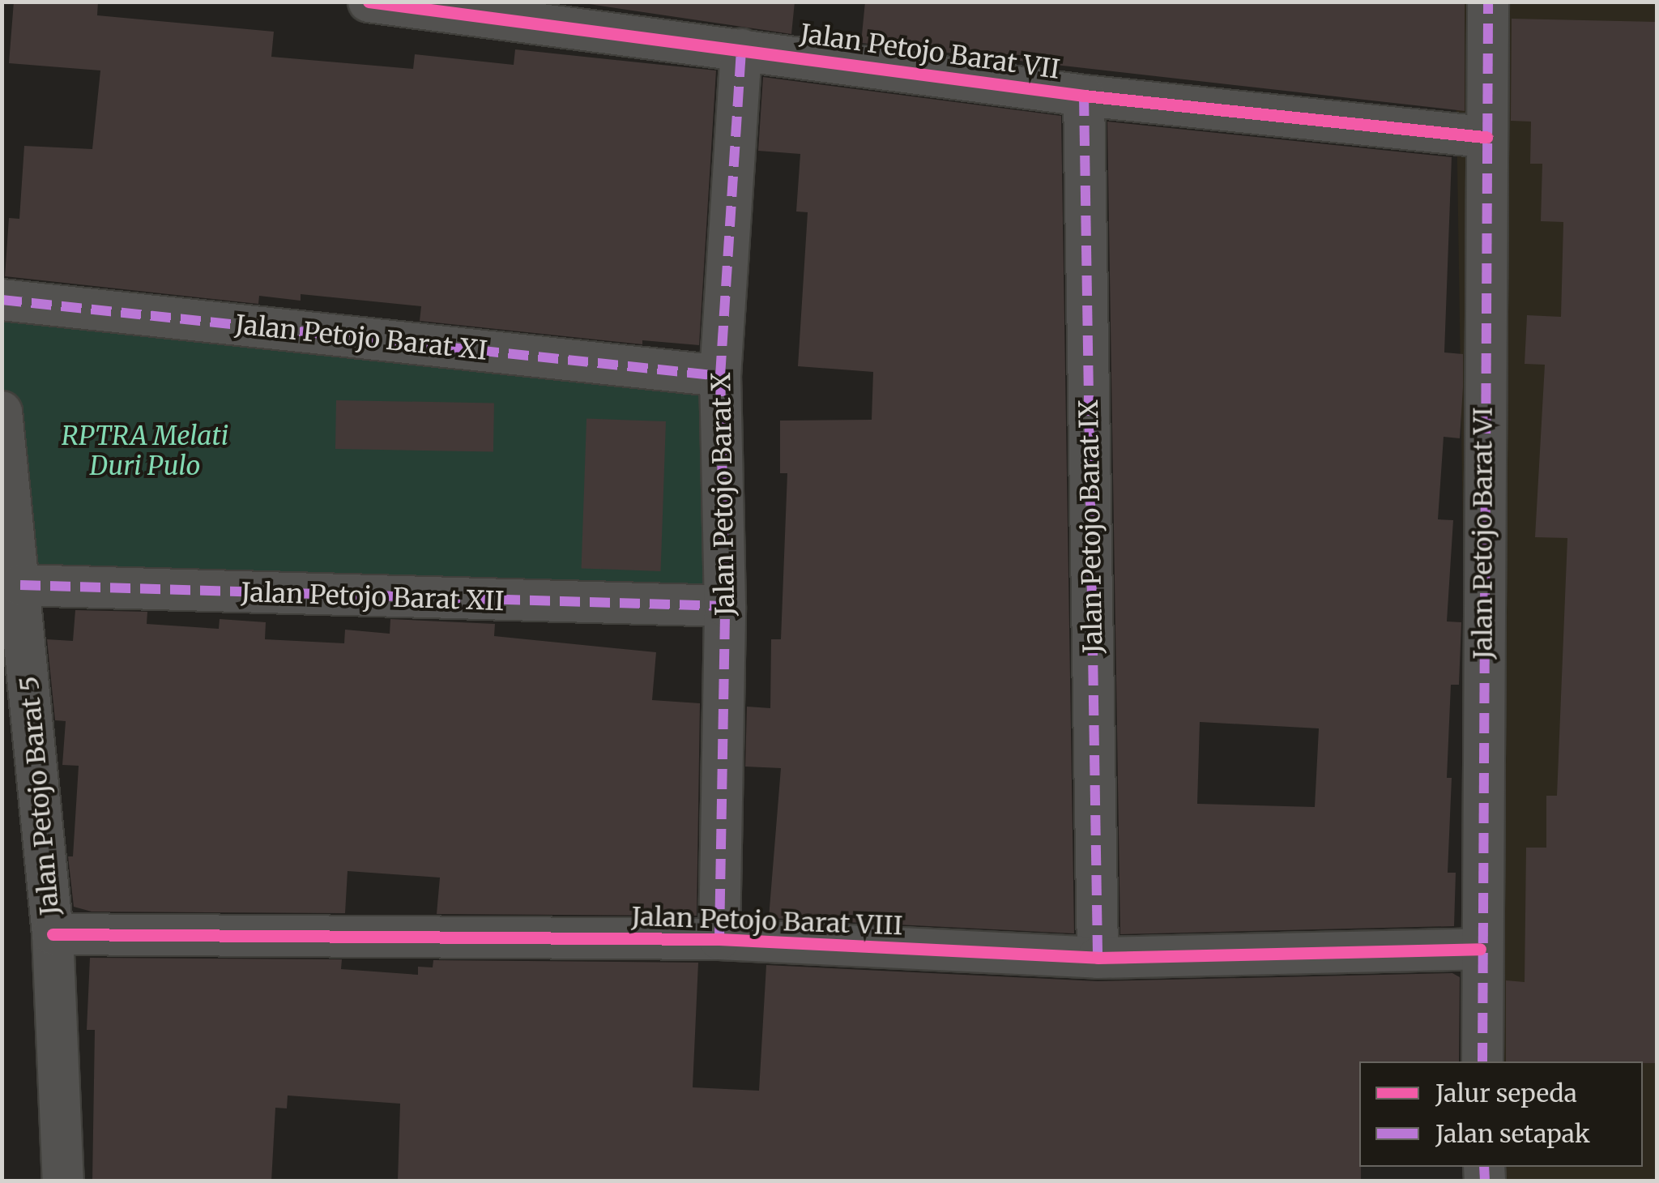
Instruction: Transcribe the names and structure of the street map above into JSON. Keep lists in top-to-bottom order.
{
  "streets": {
    "street": [
      "Jalan Petojo Barat VII",
      "Jalan Petojo Barat XI",
      "Jalan Petojo Barat X",
      "Jalan Petojo Barat IX",
      "Jalan Petojo Barat VI",
      "Jalan Petojo Barat XII",
      "Jalan Petojo Barat 5",
      "Jalan Petojo Barat VIII"
    ]
  },
  "crossings": [
    ["Jalan Petojo Barat VII", "Jalan Petojo Barat X"],
    ["Jalan Petojo Barat VII", "Jalan Petojo Barat IX"],
    ["Jalan Petojo Barat VII", "Jalan Petojo Barat VI"],
    ["Jalan Petojo Barat XI", "Jalan Petojo Barat X"],
    ["Jalan Petojo Barat X", "Jalan Petojo Barat XII"],
    ["Jalan Petojo Barat X", "Jalan Petojo Barat VIII"],
    ["Jalan Petojo Barat IX", "Jalan Petojo Barat VIII"],
    ["Jalan Petojo Barat VI", "Jalan Petojo Barat VIII"],
    ["Jalan Petojo Barat XII", "Jalan Petojo Barat 5"],
    ["Jalan Petojo Barat 5", "Jalan Petojo Barat VIII"]
  ],
  "parks": ["RPTRA Melati Duri Pulo"],
  "legend": ["Jalur sepeda", "Jalan setapak"]
}
